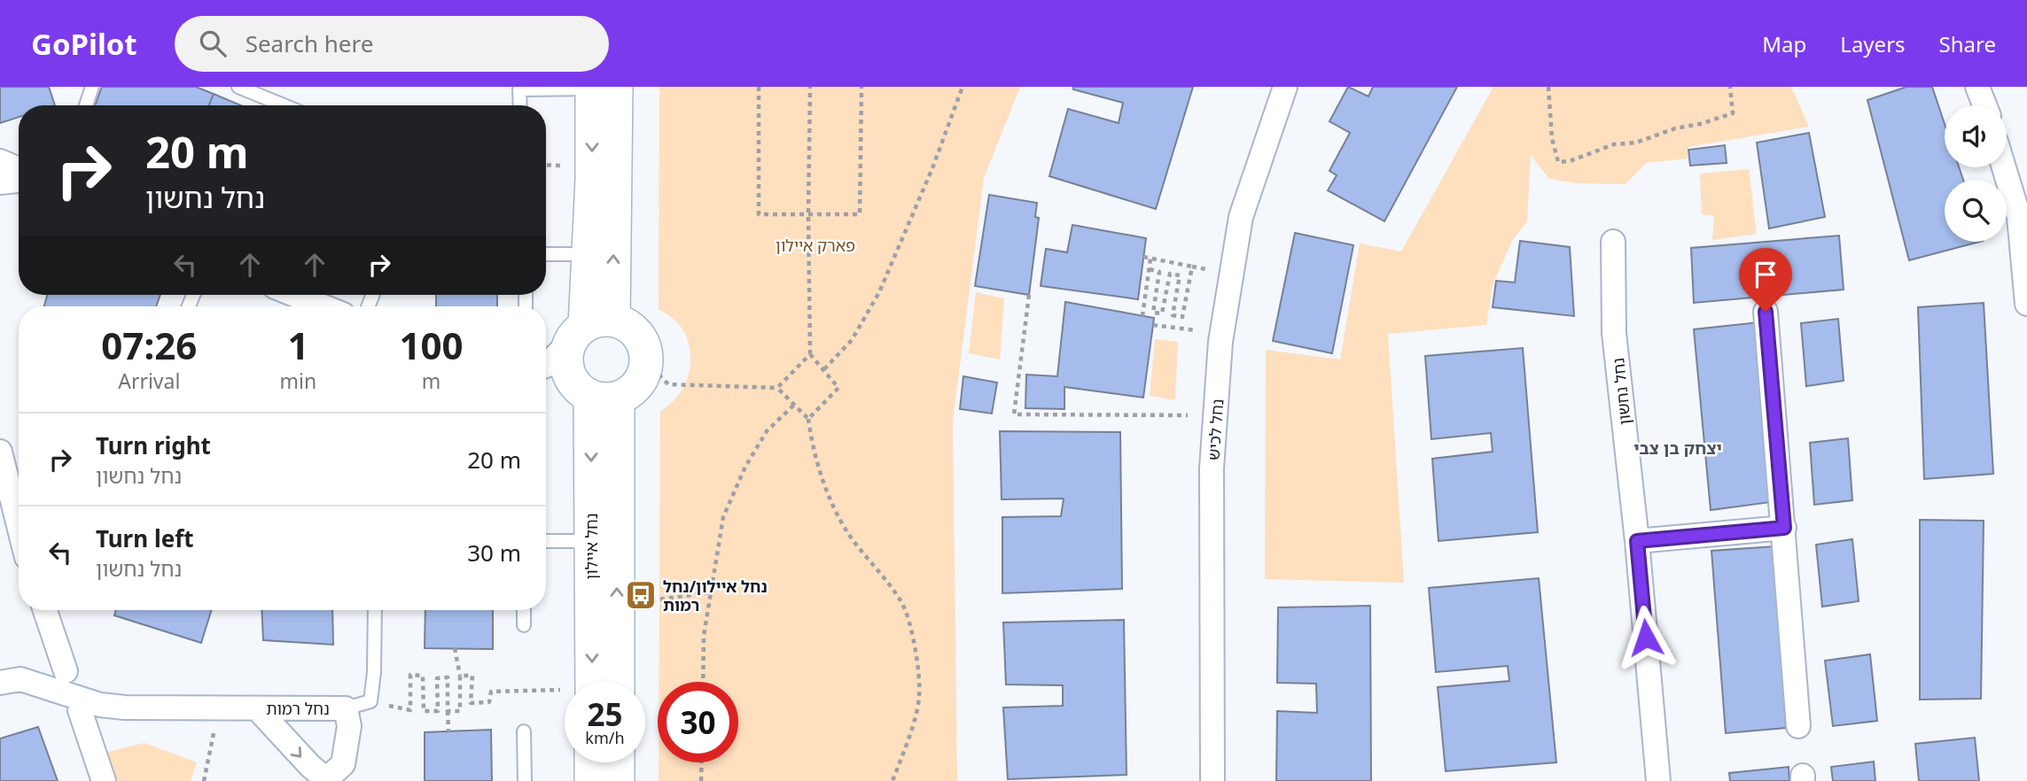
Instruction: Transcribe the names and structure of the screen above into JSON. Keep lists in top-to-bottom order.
{
  "streets": {
    "street": [
      "נחל נחשון",
      "נחל לכיש",
      "נחל איילון",
      "נחל רמות"
    ]
  },
  "districts": ["יצחק בן צבי"],
  "parks": ["פארק איילון"],
  "places": {
    "bus stop": ["נחל איילון/נחל רמות"]
  },
  "page": {
    "header": "GoPilot",
    "search": "Search here",
    "nav": ["Map", "Layers", "Share"],
    "turn": ["20 m", "נחל נחשון"],
    "eta": [
      "07:26",
      "Arrival",
      "1",
      "min",
      "100",
      "m"
    ],
    "list": [
      {
        "name": "Turn right",
        "note": "נחל נחשון",
        "value": "20 m"
      },
      {
        "name": "Turn left",
        "note": "נחל נחשון",
        "value": "30 m"
      }
    ],
    "speed": "25 km/h",
    "limit": "30"
  }
}
